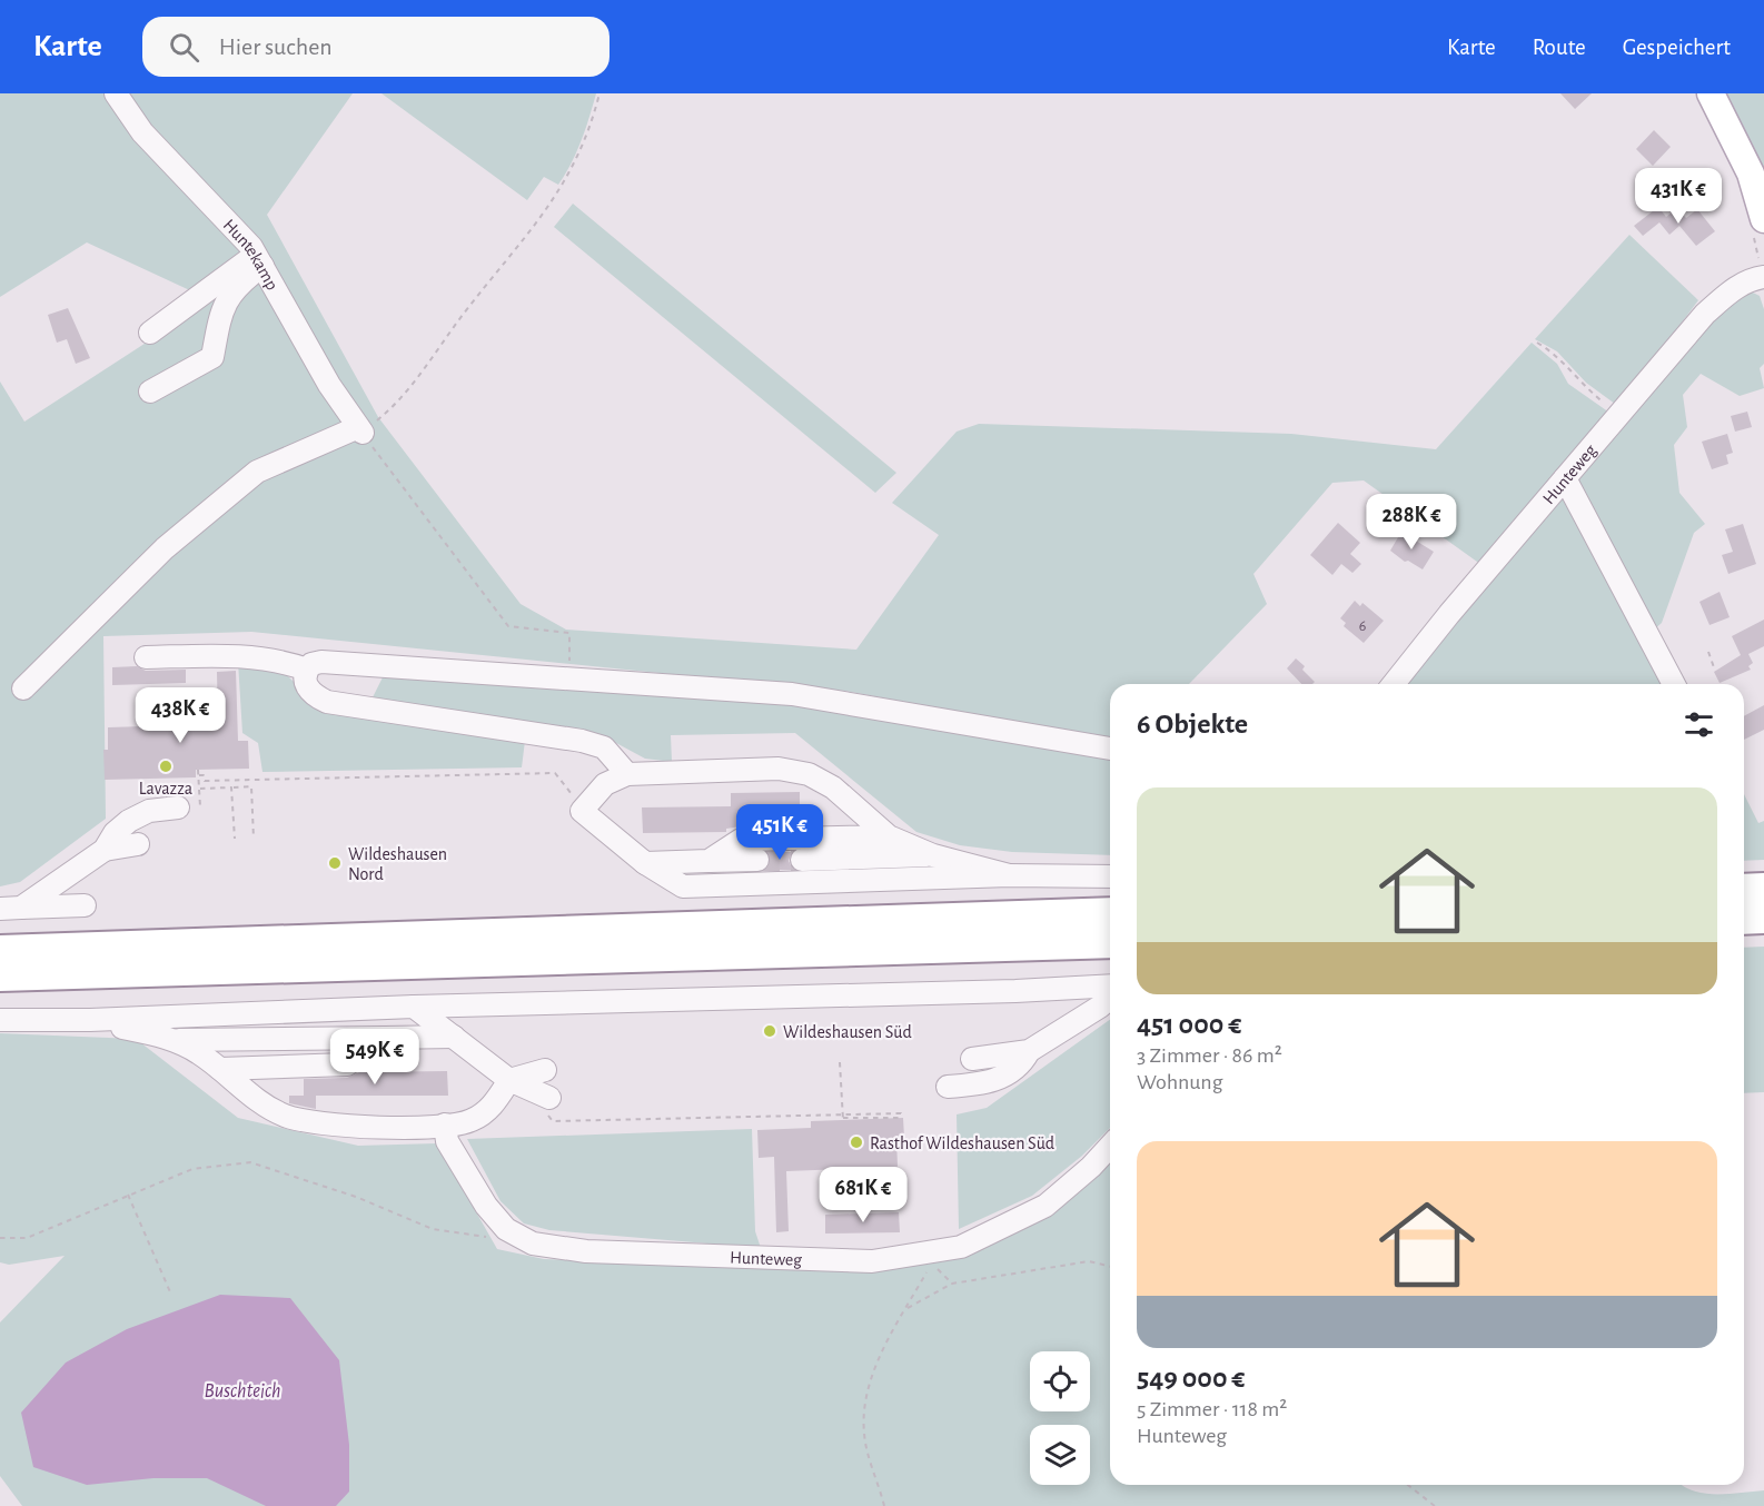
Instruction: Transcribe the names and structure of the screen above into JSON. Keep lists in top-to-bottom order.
{
  "streets": {
    "street": ["Huntekamp", "Hunteweg"]
  },
  "water": ["Buschteich"],
  "places": [
    "Lavazza",
    "Wildeshausen Nord",
    "Wildeshausen Süd",
    "Rasthof Wildeshausen Süd"
  ],
  "house_numbers": ["6"],
  "page": {
    "header": "Karte",
    "search": "Hier suchen",
    "nav": ["Karte", "Route", "Gespeichert"],
    "price": [
      "431K €",
      "288K €",
      "438K €",
      "451K €",
      "549K €",
      "681K €"
    ],
    "heading": "6 Objekte",
    "list": [
      {
        "name": "451 000 €",
        "note": "3 Zimmer · 86 m² · Wohnung"
      },
      {
        "name": "549 000 €",
        "note": "5 Zimmer · 118 m² · Hunteweg"
      }
    ]
  }
}
